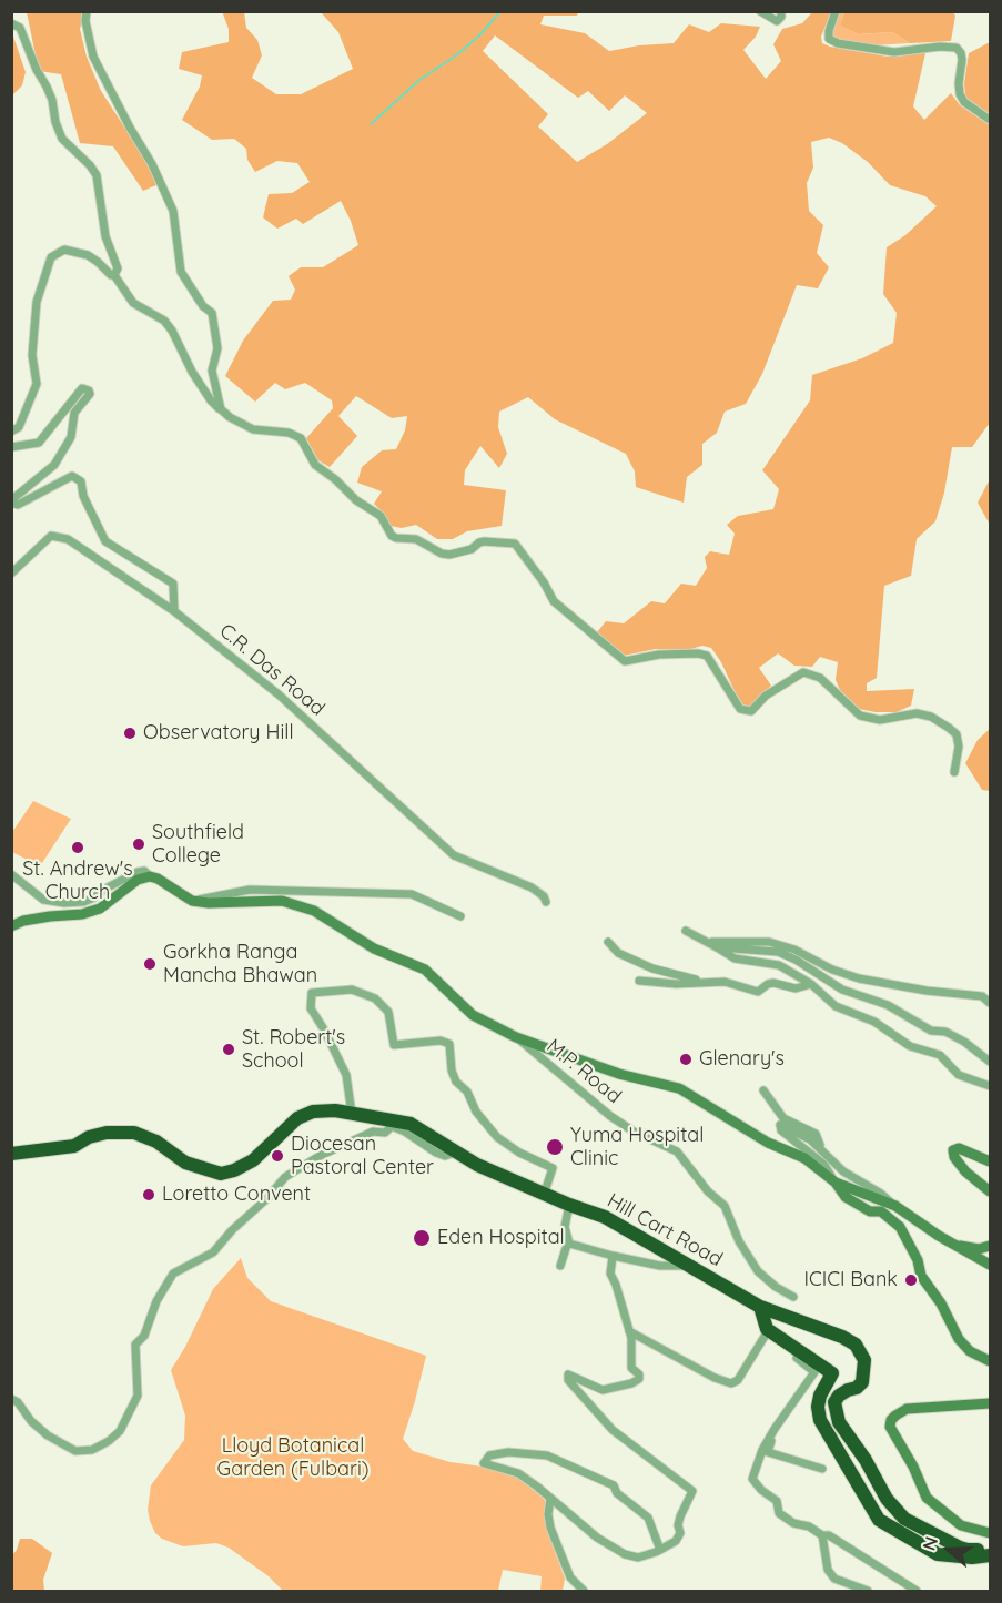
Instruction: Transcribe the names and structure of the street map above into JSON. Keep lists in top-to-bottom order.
{
  "streets": {
    "highway": ["Hill Cart Road"],
    "street": ["C.R. Das Road", "M.P. Road"]
  },
  "parks": ["Lloyd Botanical Garden (Fulbari)"],
  "places": [
    "Observatory Hill",
    "Southfield College",
    "St. Andrew's Church",
    "Gorkha Ranga Mancha Bhawan",
    "St. Robert's School",
    "Glenary's",
    "Yuma Hospital Clinic",
    "Diocesan Pastoral Center",
    "Loretto Convent",
    "Eden Hospital",
    "ICICI Bank"
  ],
  "north": "left"
}
